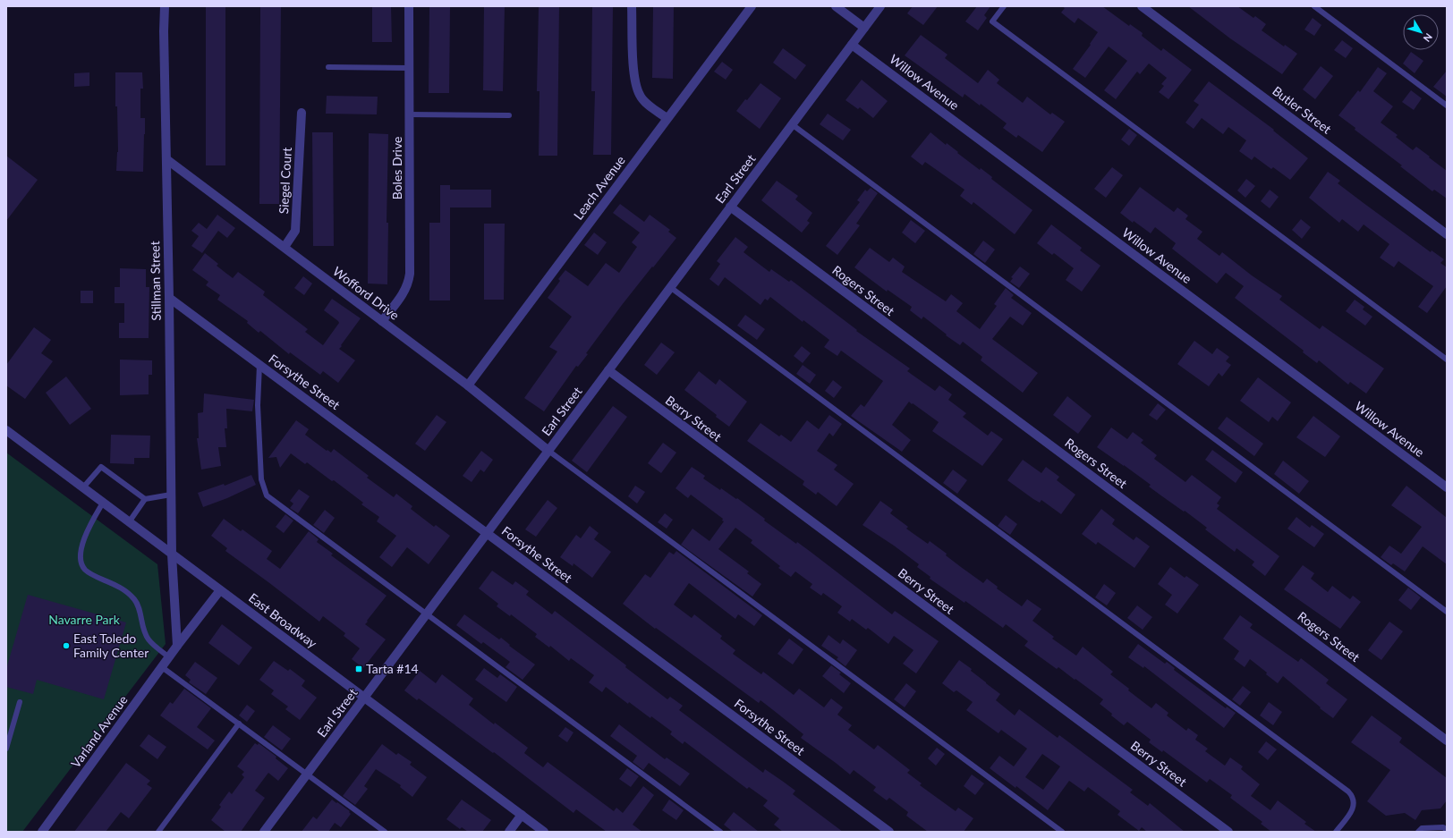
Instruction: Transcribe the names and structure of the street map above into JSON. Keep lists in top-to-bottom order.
{
  "streets": {
    "street": [
      "Willow Avenue",
      "Butler Street",
      "Boles Drive",
      "Earl Street",
      "Siegel Court",
      "Leach Avenue",
      "Stillman Street",
      "Rogers Street",
      "Wofford Drive",
      "Forsythe Street",
      "Berry Street",
      "East Broadway",
      "Varland Avenue"
    ]
  },
  "crossings": [
    ["Willow Avenue", "Earl Street"],
    ["Boles Drive", "Wofford Drive"],
    ["Earl Street", "Rogers Street"],
    ["Earl Street", "Wofford Drive"],
    ["Earl Street", "Forsythe Street"],
    ["Earl Street", "Berry Street"],
    ["Earl Street", "East Broadway"],
    ["Siegel Court", "Wofford Drive"],
    ["Leach Avenue", "Wofford Drive"],
    ["Stillman Street", "Wofford Drive"],
    ["Stillman Street", "Forsythe Street"],
    ["Stillman Street", "East Broadway"],
    ["East Broadway", "Varland Avenue"]
  ],
  "parks": ["Navarre Park"],
  "places": {
    "other": ["East Toledo Family Center"],
    "transit": ["Tarta #14"]
  },
  "north": "bottom right"
}
